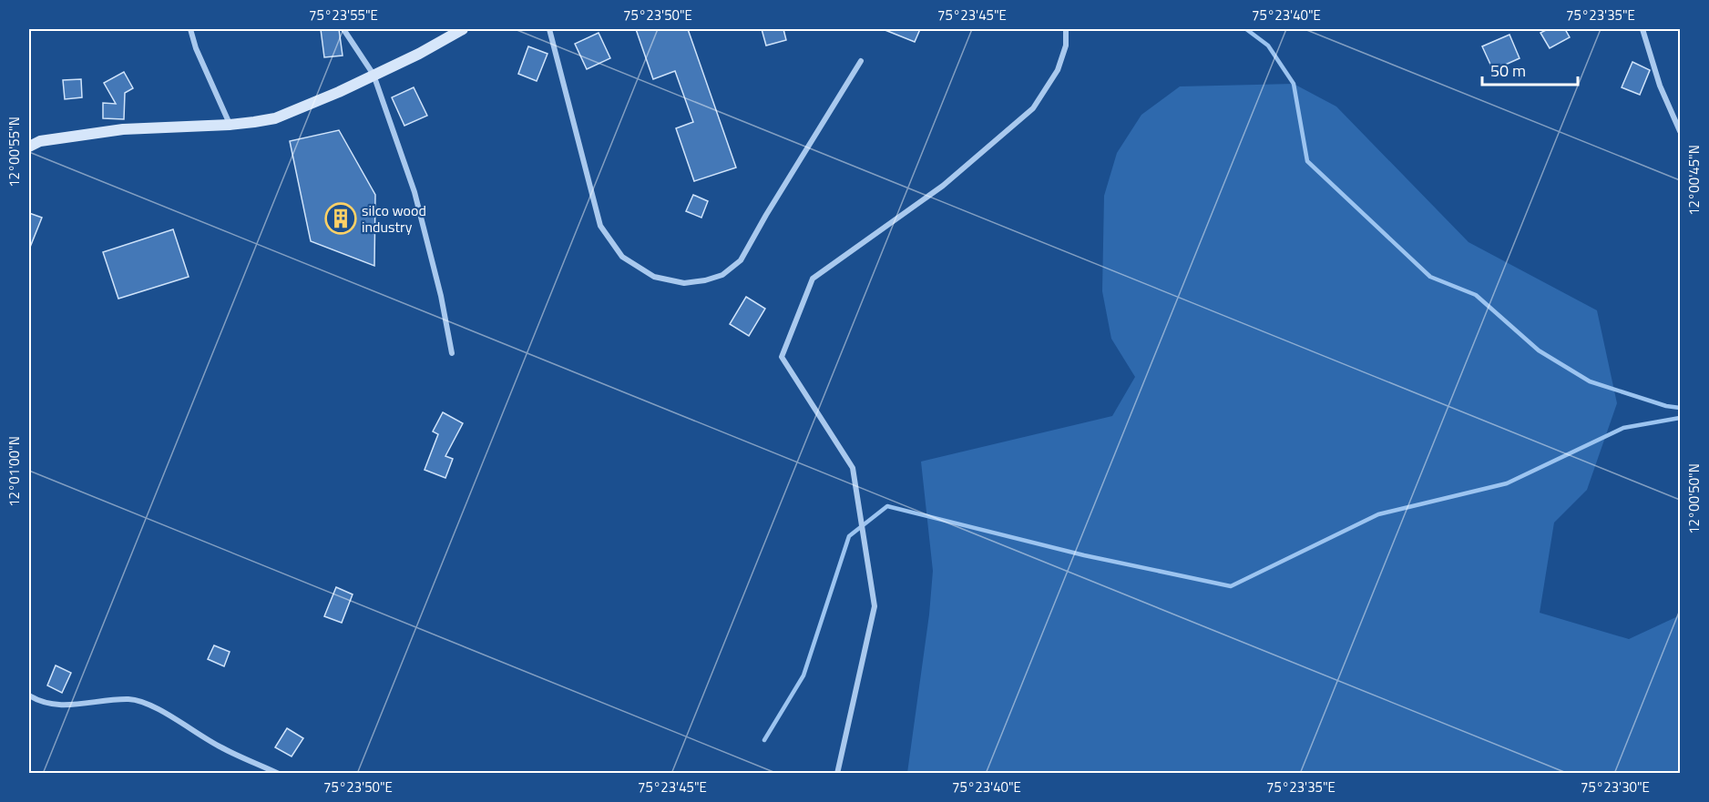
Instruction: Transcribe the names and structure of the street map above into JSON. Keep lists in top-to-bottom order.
{
  "places": {
    "building": ["silco wood industry"]
  },
  "scale_bar": "50 m",
  "coordinates": [
    "75°23'55\"E",
    "75°23'50\"E",
    "75°23'45\"E",
    "75°23'40\"E",
    "75°23'35\"E",
    "12°00'55\"N",
    "12°00'45\"N",
    "12°01'00\"N",
    "12°00'50\"N",
    "75°23'30\"E"
  ]
}
